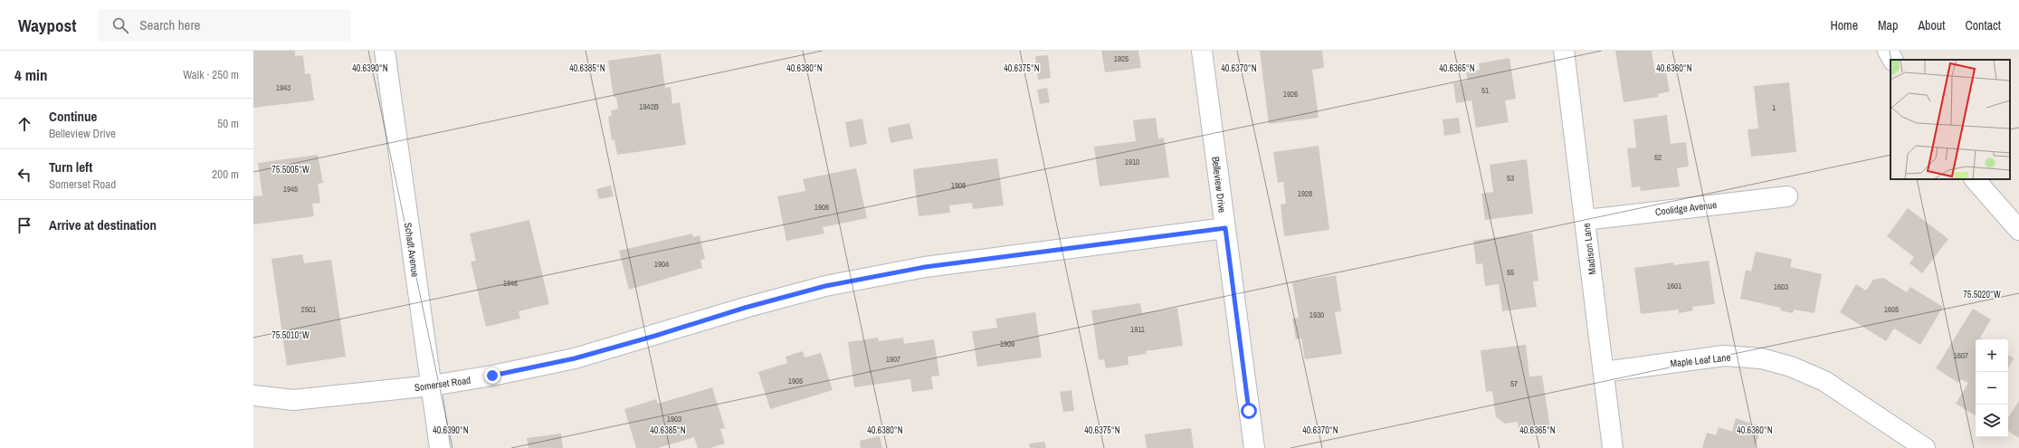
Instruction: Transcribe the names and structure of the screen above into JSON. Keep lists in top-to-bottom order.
{
  "streets": {
    "street": [
      "Belleview Drive",
      "Coolidge Avenue",
      "Madison Lane",
      "Schadt Avenue",
      "Maple Leaf Lane",
      "Somerset Road"
    ]
  },
  "crossings": [
    ["Belleview Drive", "Somerset Road"],
    ["Coolidge Avenue", "Madison Lane"],
    ["Madison Lane", "Maple Leaf Lane"],
    ["Schadt Avenue", "Somerset Road"]
  ],
  "house_numbers": [
    "1925",
    "1943",
    "51",
    "1926",
    "1942B",
    "1",
    "52",
    "1910",
    "53",
    "1908",
    "1945",
    "1928",
    "1906",
    "1904",
    "55",
    "1946",
    "1601",
    "1603",
    "2501",
    "1605",
    "1930",
    "1911",
    "1909",
    "1607",
    "1907",
    "1905",
    "57",
    "1903"
  ],
  "page": {
    "header": "Waypost",
    "search": "Search here",
    "nav": [
      "Home",
      "Map",
      "About",
      "Contact"
    ],
    "heading": ["4 min", "Walk · 250 m"],
    "list": [
      ["Continue", "Belleview Drive", "50 m"],
      ["Turn left", "Somerset Road", "200 m"],
      "Arrive at destination"
    ],
    "map_buttons": ["+", "−"]
  },
  "coordinates": [
    "40.6370°N",
    "40.6360°N",
    "40.6390°N",
    "40.6385°N",
    "40.6380°N",
    "40.6375°N",
    "40.6365°N",
    "75.5005°W",
    "75.5020°W",
    "75.5010°W"
  ]
}
